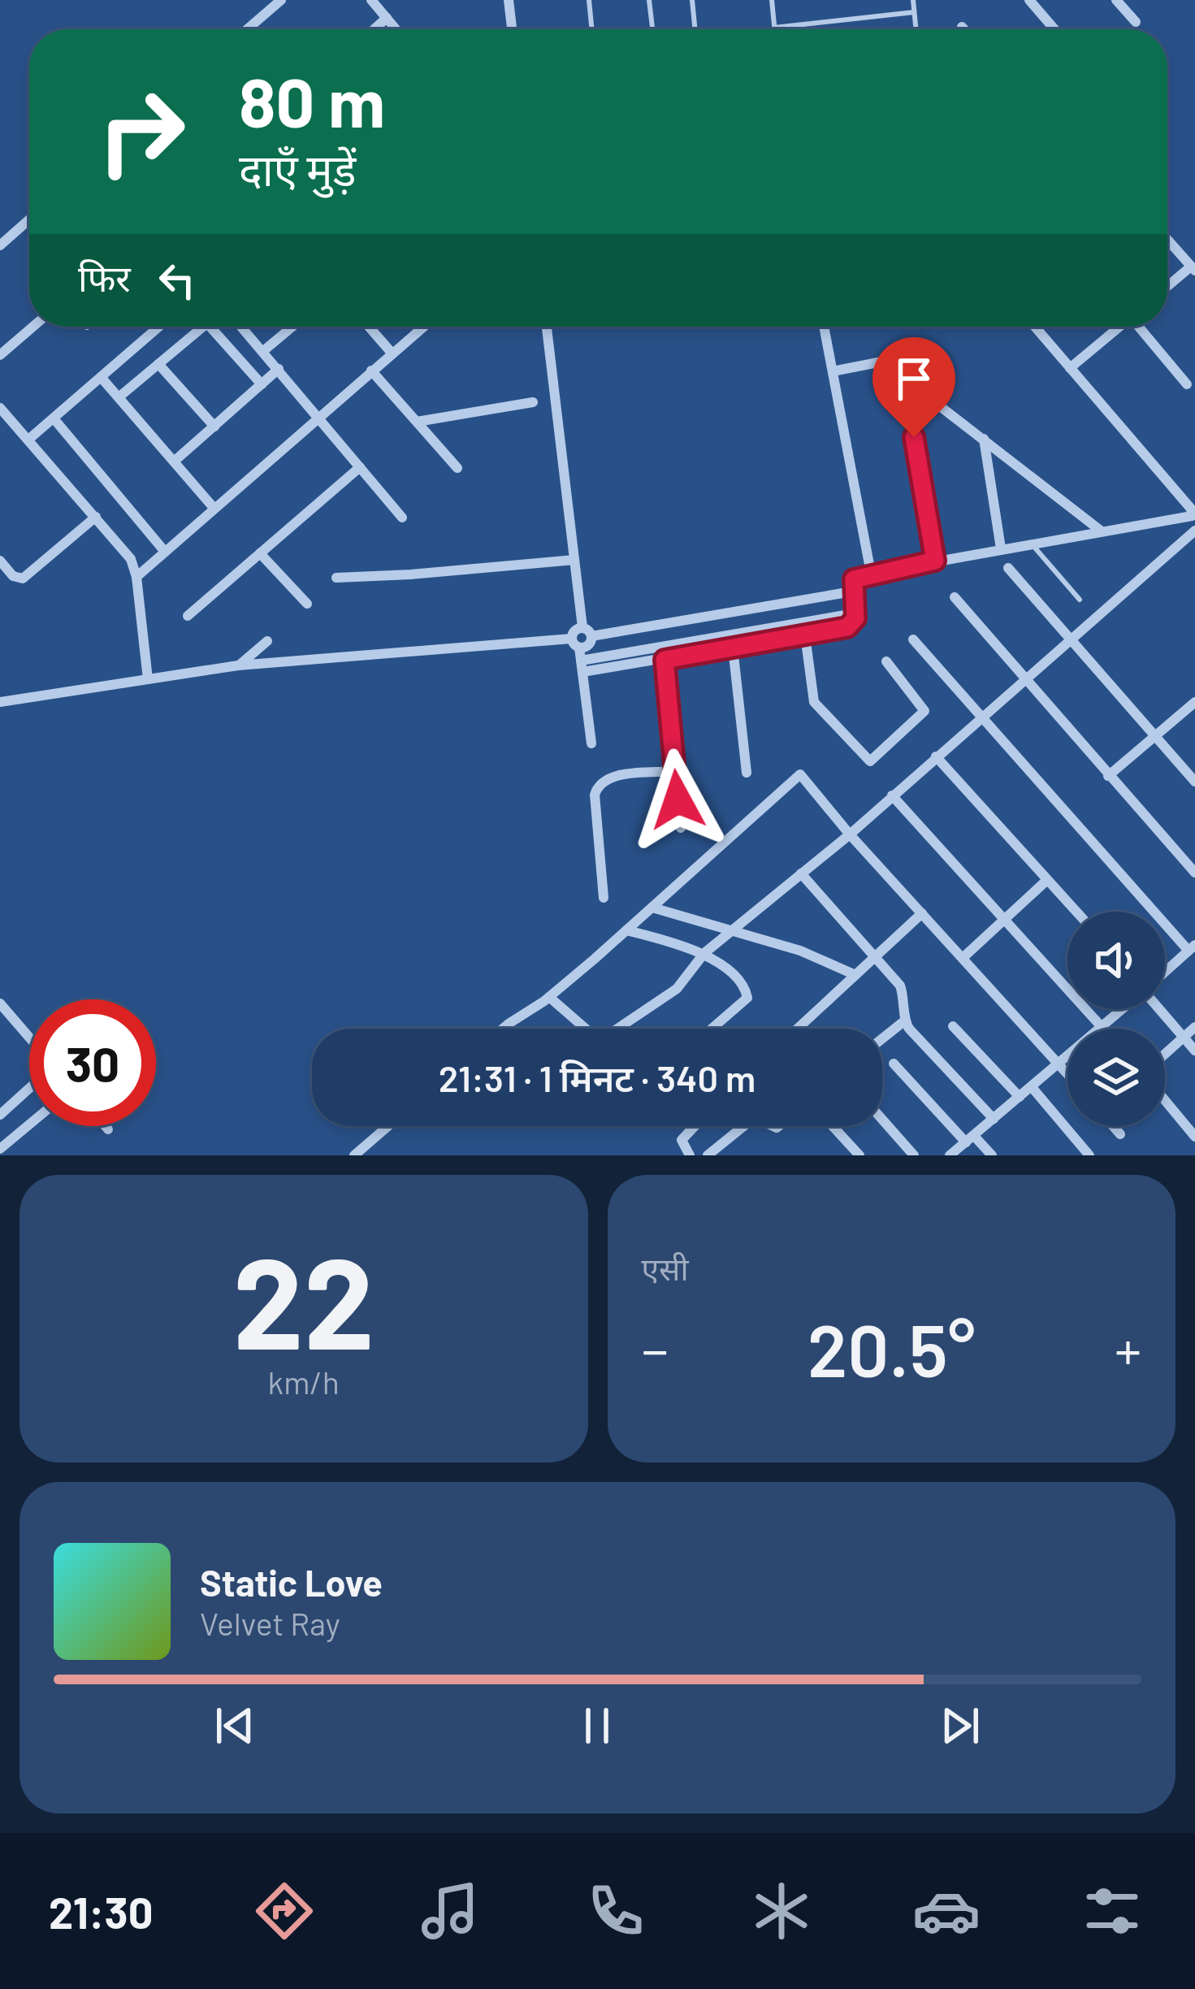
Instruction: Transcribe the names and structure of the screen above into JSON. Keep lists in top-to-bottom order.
{
  "page": {
    "turn": ["80 m", "दाएँ मुड़ें"],
    "then": "फिर",
    "limit": "30",
    "trip": "21:31 · 1 मिनट · 340 m",
    "tile": [
      ["22", "km/h"],
      "एसी"
    ],
    "heat": ["−", "20.5°", "+"],
    "song": ["Static Love", "Velvet Ray"],
    "tabs": "21:30"
  }
}
